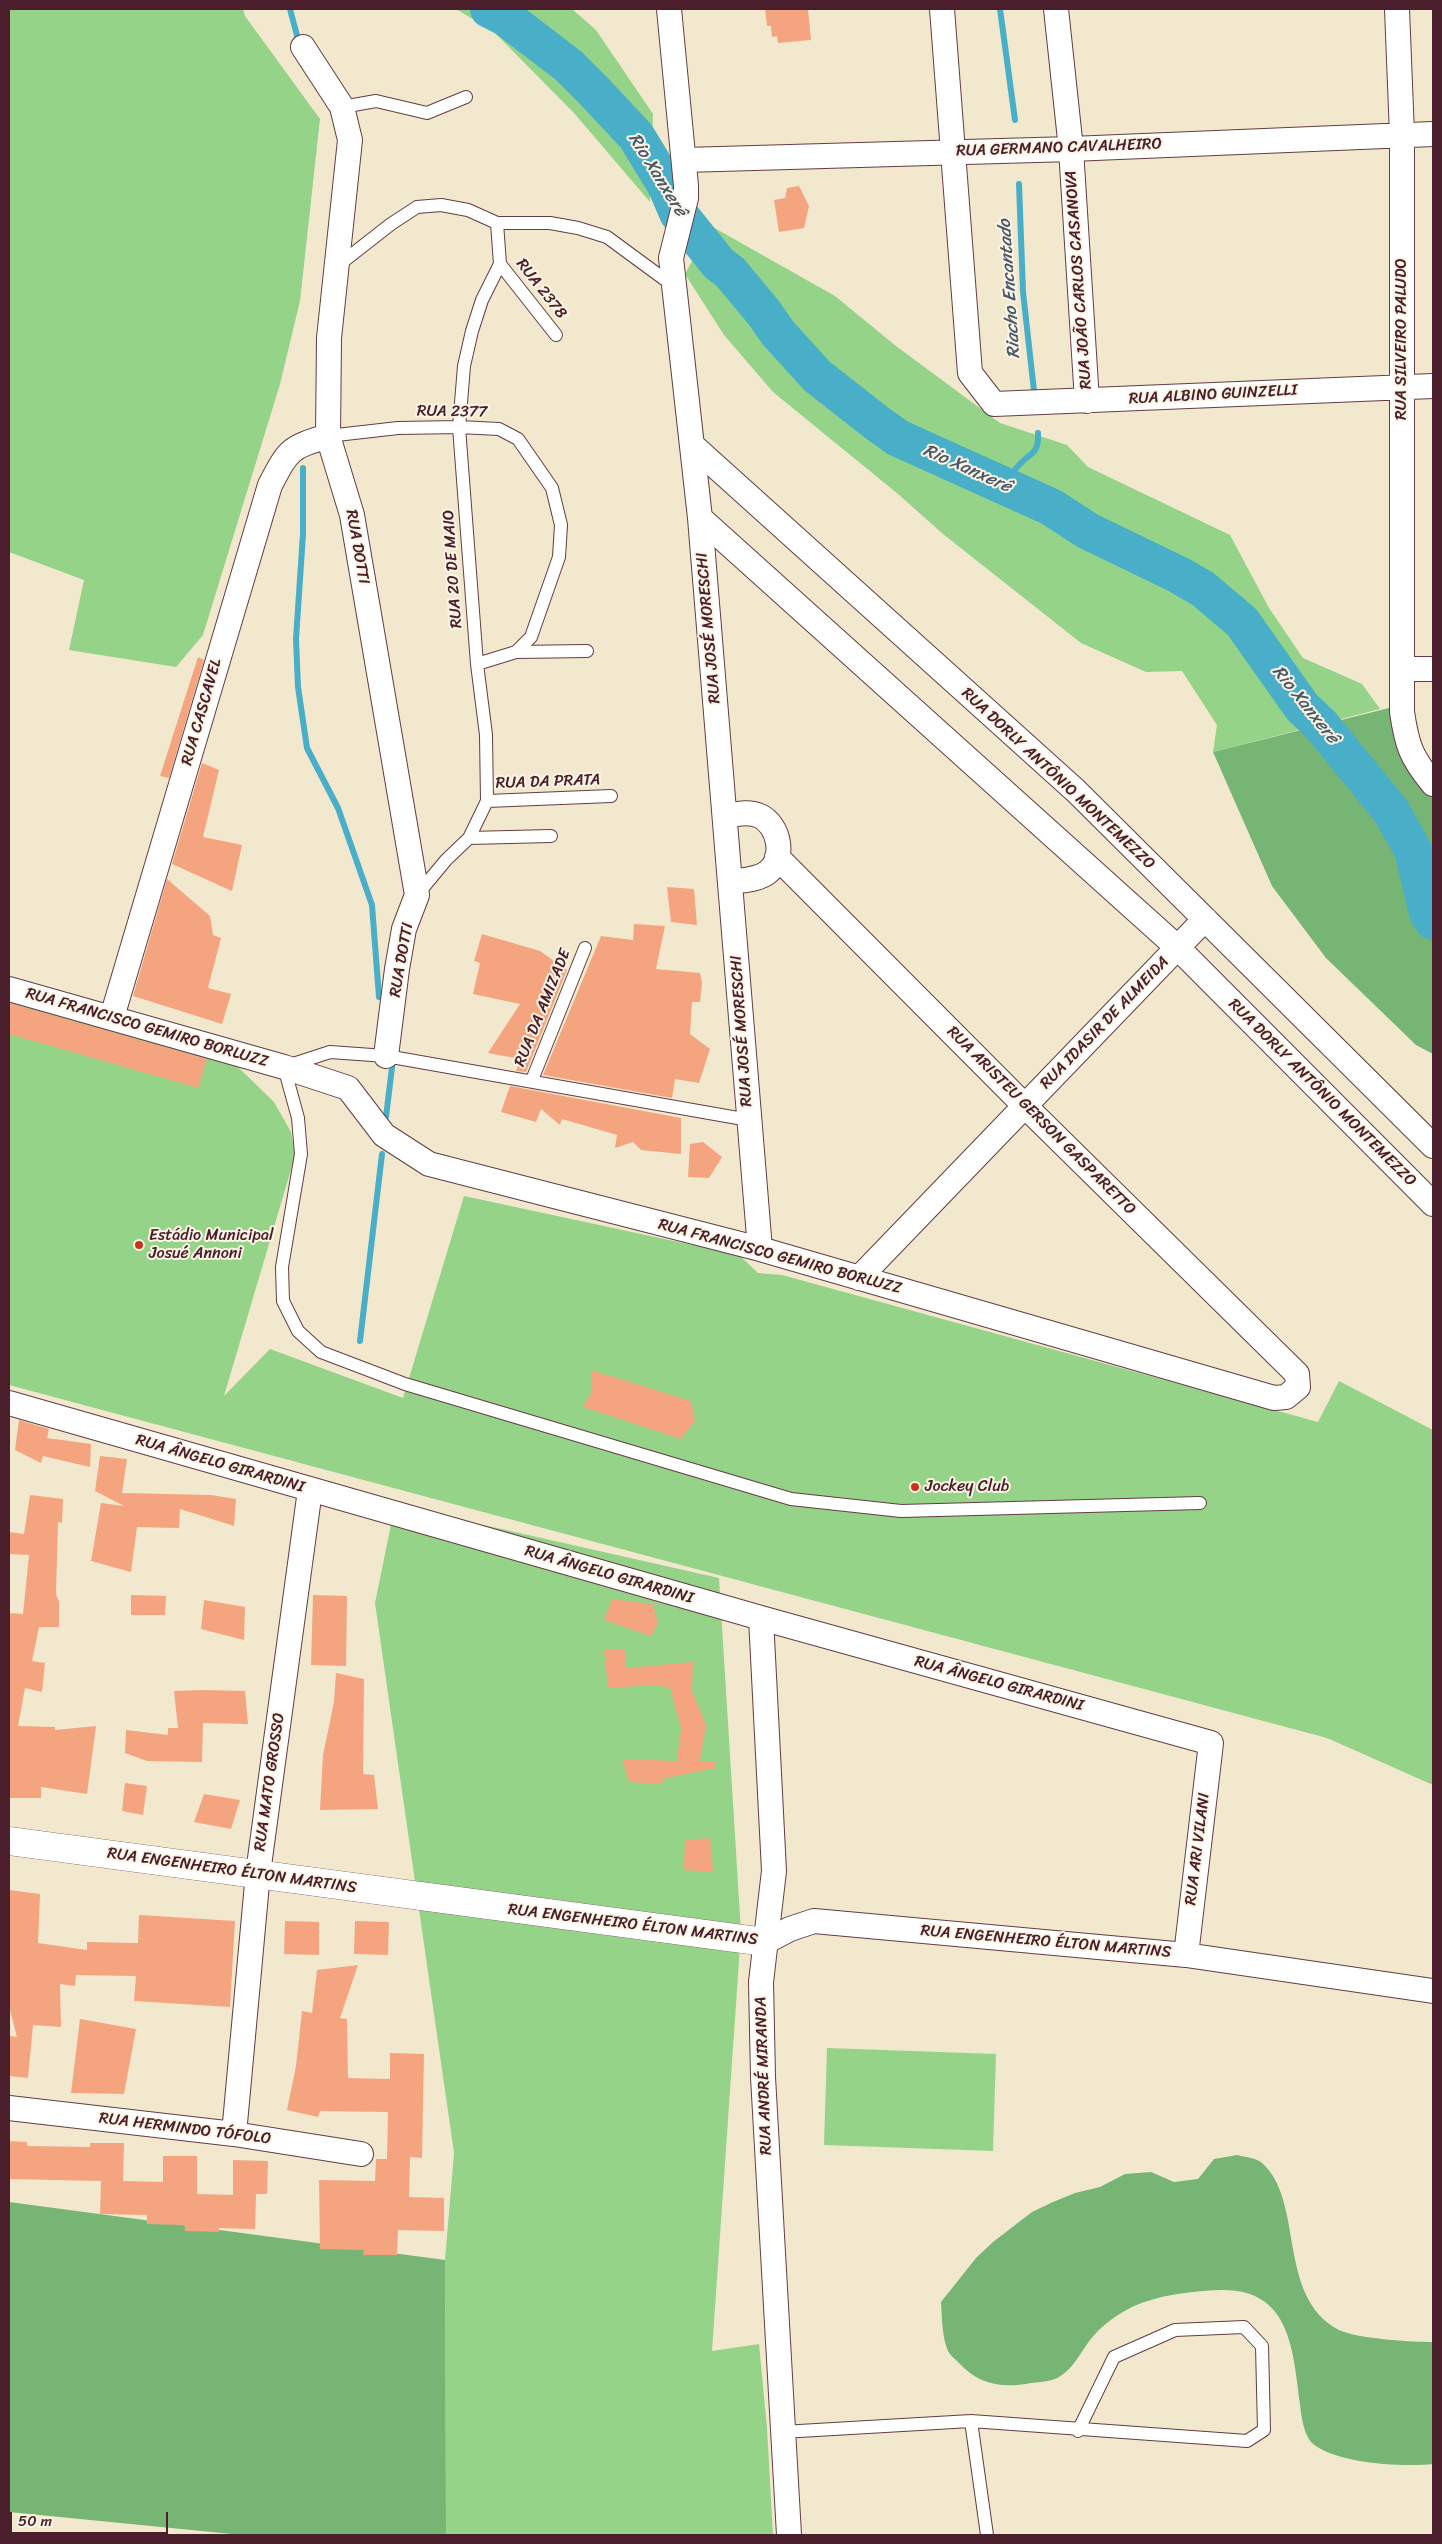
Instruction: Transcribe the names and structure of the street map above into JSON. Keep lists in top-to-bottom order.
{
  "streets": {
    "street": [
      "RUA GERMANO CAVALHEIRO",
      "RUA JOÃO CARLOS CASANOVA",
      "RUA SILVEIRO PALUDO",
      "RUA ALBINO GUINZELLI",
      "RUA DOTTI",
      "RUA JOSÉ MORESCHI",
      "RUA CASCAVEL",
      "RUA DORLY ANTÔNIO MONTEMEZZO",
      "RUA IDASIR DE ALMEIDA",
      "RUA FRANCISCO GEMIRO BORLUZZ",
      "RUA ARISTEU GERSON GASPARETTO",
      "RUA ÂNGELO GIRARDINI",
      "RUA MATO GROSSO",
      "RUA ARI VILANI",
      "RUA ENGENHEIRO ÉLTON MARTINS",
      "RUA ANDRÉ MIRANDA",
      "RUA HERMINDO TÓFOLO"
    ],
    "lane": [
      "RUA 2378",
      "RUA 2377",
      "RUA 20 DE MAIO",
      "RUA DA PRATA",
      "RUA DA AMIZADE"
    ]
  },
  "crossings": [
    ["RUA GERMANO CAVALHEIRO", "RUA JOÃO CARLOS CASANOVA"],
    ["RUA GERMANO CAVALHEIRO", "RUA SILVEIRO PALUDO"],
    ["RUA GERMANO CAVALHEIRO", "RUA ALBINO GUINZELLI"],
    ["RUA GERMANO CAVALHEIRO", "RUA JOSÉ MORESCHI"],
    ["RUA JOÃO CARLOS CASANOVA", "RUA ALBINO GUINZELLI"],
    ["RUA 2378", "RUA 20 DE MAIO"],
    ["RUA SILVEIRO PALUDO", "RUA ALBINO GUINZELLI"],
    ["RUA 2377", "RUA DOTTI"],
    ["RUA 2377", "RUA 20 DE MAIO"],
    ["RUA 2377", "RUA CASCAVEL"],
    ["RUA DOTTI", "RUA 20 DE MAIO"],
    ["RUA DOTTI", "RUA CASCAVEL"],
    ["RUA DOTTI", "RUA FRANCISCO GEMIRO BORLUZZ"],
    ["RUA 20 DE MAIO", "RUA DA PRATA"],
    ["RUA JOSÉ MORESCHI", "RUA DORLY ANTÔNIO MONTEMEZZO"],
    ["RUA JOSÉ MORESCHI", "RUA FRANCISCO GEMIRO BORLUZZ"],
    ["RUA CASCAVEL", "RUA FRANCISCO GEMIRO BORLUZZ"],
    ["RUA DORLY ANTÔNIO MONTEMEZZO", "RUA IDASIR DE ALMEIDA"],
    ["RUA DA AMIZADE", "RUA FRANCISCO GEMIRO BORLUZZ"],
    ["RUA IDASIR DE ALMEIDA", "RUA FRANCISCO GEMIRO BORLUZZ"],
    ["RUA IDASIR DE ALMEIDA", "RUA ARISTEU GERSON GASPARETTO"],
    ["RUA FRANCISCO GEMIRO BORLUZZ", "RUA ARISTEU GERSON GASPARETTO"],
    ["RUA ÂNGELO GIRARDINI", "RUA MATO GROSSO"],
    ["RUA ÂNGELO GIRARDINI", "RUA ARI VILANI"],
    ["RUA ÂNGELO GIRARDINI", "RUA ANDRÉ MIRANDA"],
    ["RUA MATO GROSSO", "RUA ENGENHEIRO ÉLTON MARTINS"],
    ["RUA MATO GROSSO", "RUA HERMINDO TÓFOLO"],
    ["RUA ARI VILANI", "RUA ENGENHEIRO ÉLTON MARTINS"],
    ["RUA ENGENHEIRO ÉLTON MARTINS", "RUA ANDRÉ MIRANDA"]
  ],
  "water": ["Rio Xanxerê", "Riacho Encantado"],
  "places": ["Estádio Municipal Josué Annoni", "Jockey Club"],
  "scale_bar": "50 m"
}
